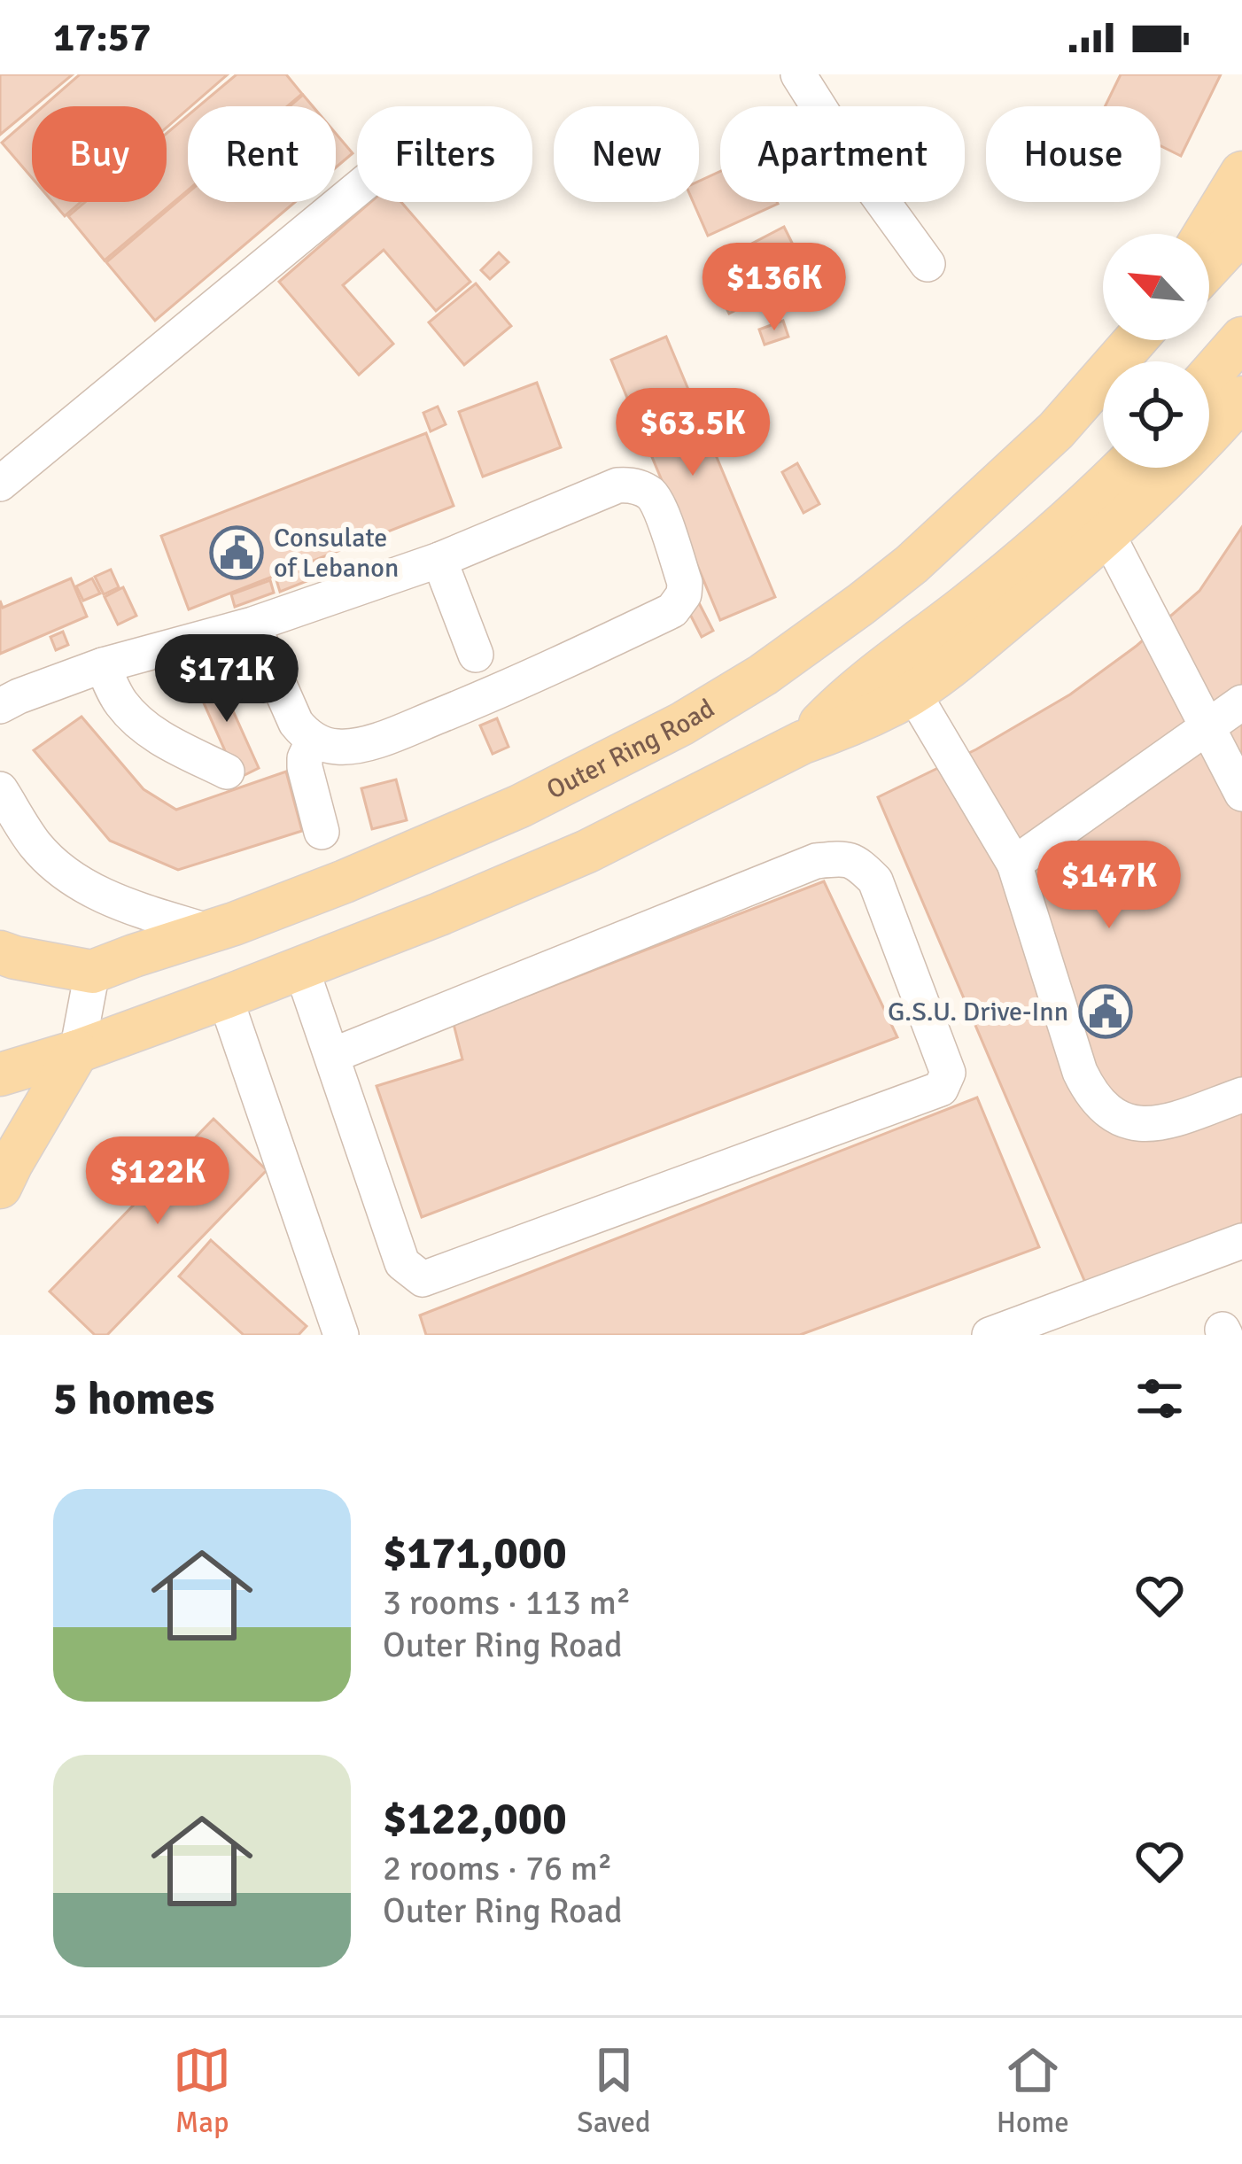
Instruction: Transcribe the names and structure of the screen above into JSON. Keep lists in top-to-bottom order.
{
  "streets": {
    "main road": ["Outer Ring Road"]
  },
  "places": {
    "public building": ["Consulate of Lebanon", "G.S.U. Drive-Inn"]
  },
  "north": "top left",
  "page": {
    "status": "17:57",
    "chip": [
      "Buy",
      "Rent",
      "Filters",
      "New",
      "Apartment",
      "House"
    ],
    "price": [
      "$136K",
      "$63.5K",
      "$171K",
      "$147K",
      "$122K"
    ],
    "heading": "5 homes",
    "list": [
      {
        "name": "$171,000",
        "note": "3 rooms · 113 m² · Outer Ring Road"
      },
      {
        "name": "$122,000",
        "note": "2 rooms · 76 m² · Outer Ring Road"
      }
    ],
    "tabs": ["Map", "Saved", "Home"]
  }
}
